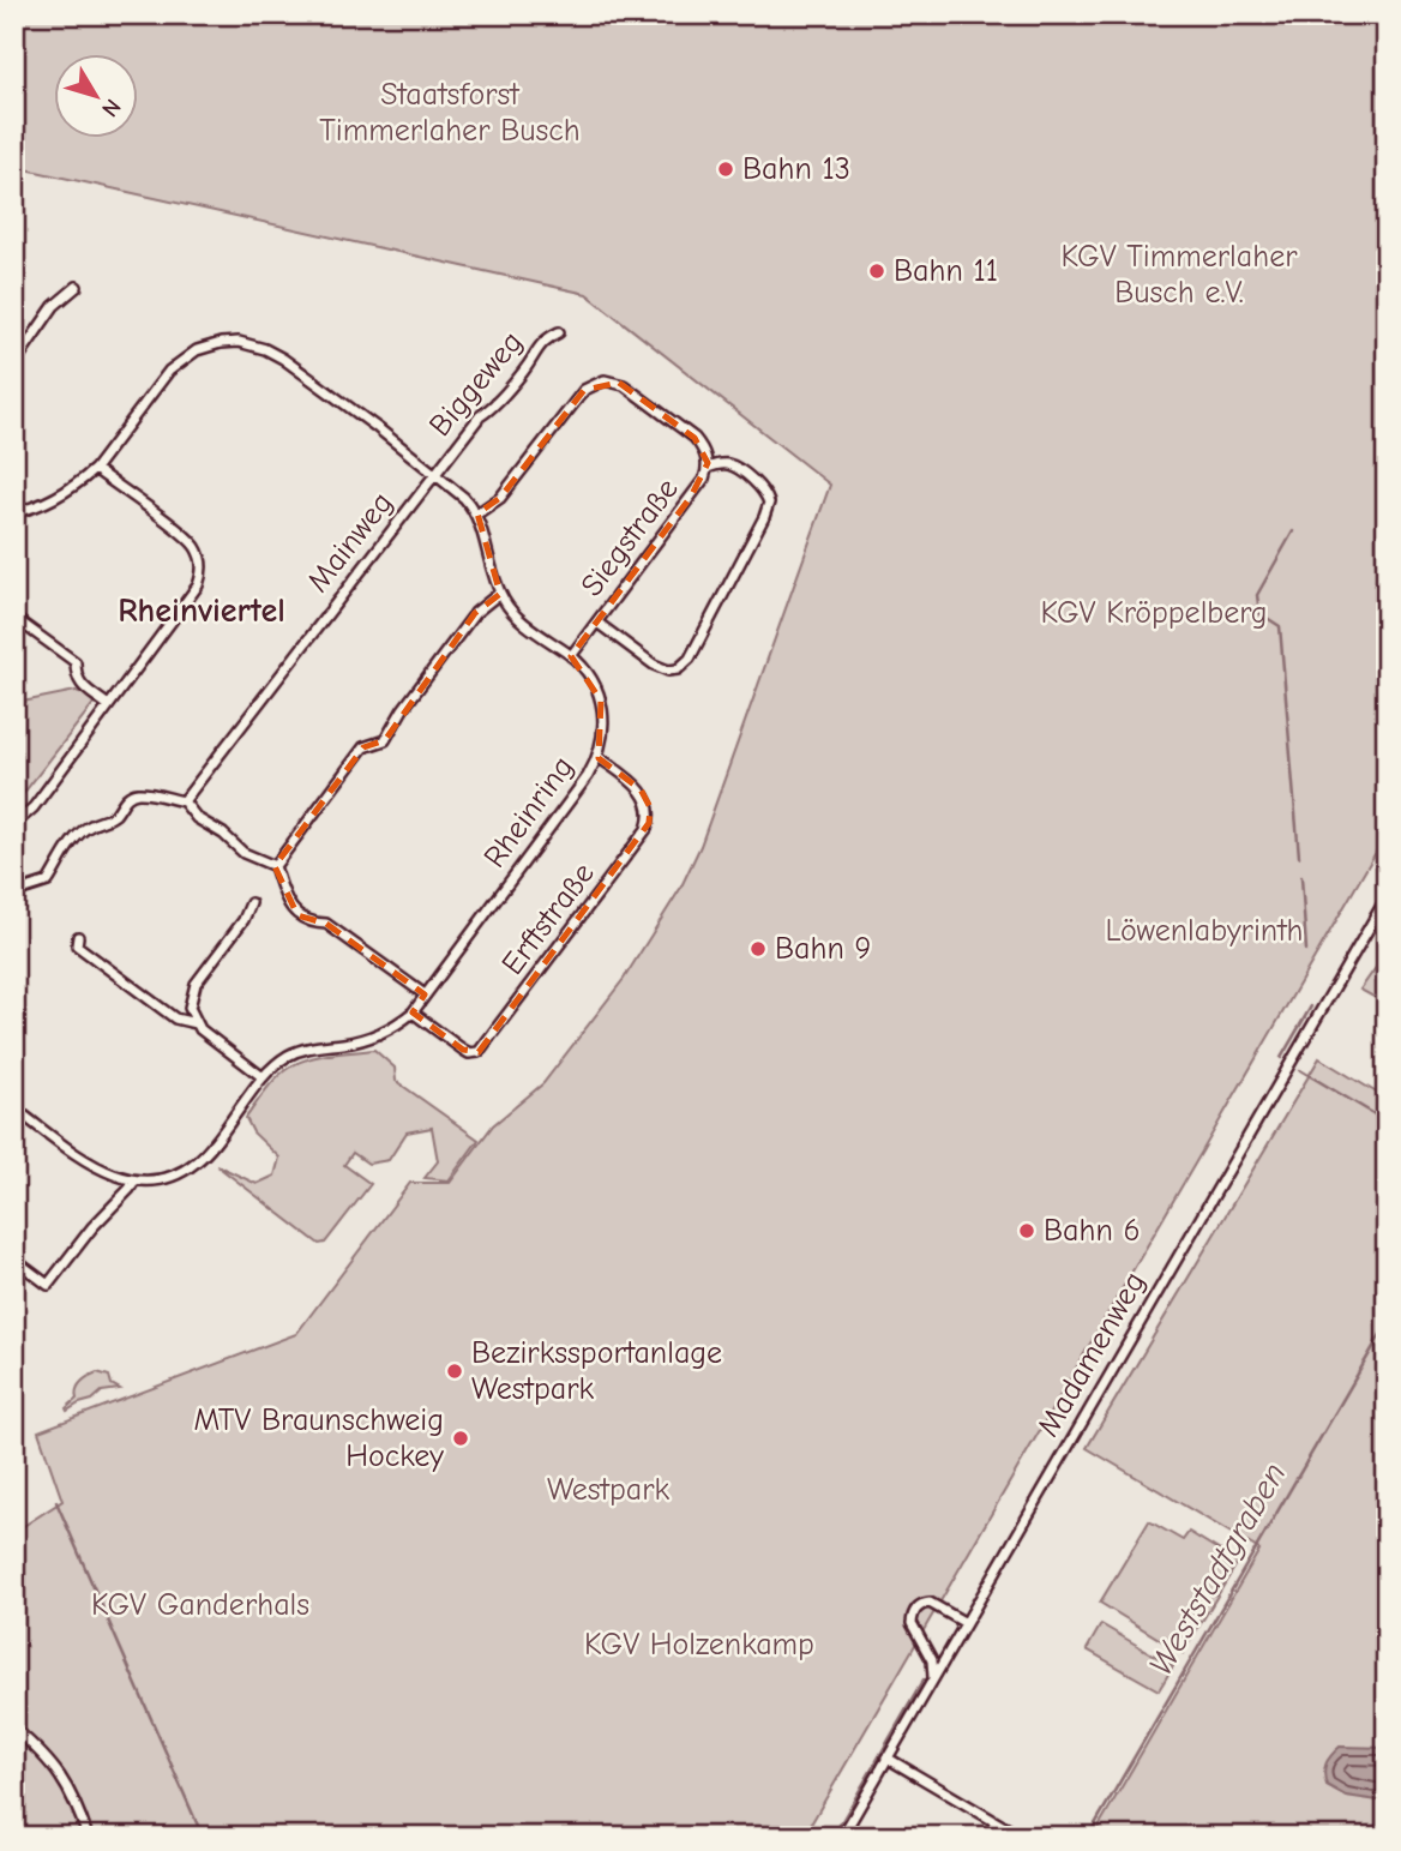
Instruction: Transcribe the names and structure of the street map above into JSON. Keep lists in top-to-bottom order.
{
  "streets": {
    "street": [
      "Biggeweg",
      "Siegstraße",
      "Mainweg",
      "Rheinring",
      "Erftstraße",
      "Madamenweg"
    ]
  },
  "crossings": [
    ["Biggeweg", "Mainweg"],
    ["Biggeweg", "Rheinring"],
    ["Siegstraße", "Rheinring"],
    ["Mainweg", "Rheinring"],
    ["Rheinring", "Erftstraße"]
  ],
  "districts": ["Rheinviertel"],
  "water": ["Weststadtgraben"],
  "parks": [
    "Staatsforst Timmerlaher Busch",
    "KGV Timmerlaher Busch e.V.",
    "KGV Kröppelberg",
    "Löwenlabyrinth",
    "Westpark",
    "KGV Ganderhals",
    "KGV Holzenkamp"
  ],
  "places": [
    "Bahn 13",
    "Bahn 11",
    "Bahn 9",
    "Bahn 6",
    "Bezirkssportanlage Westpark",
    "MTV Braunschweig Hockey"
  ],
  "north": "bottom right"
}
